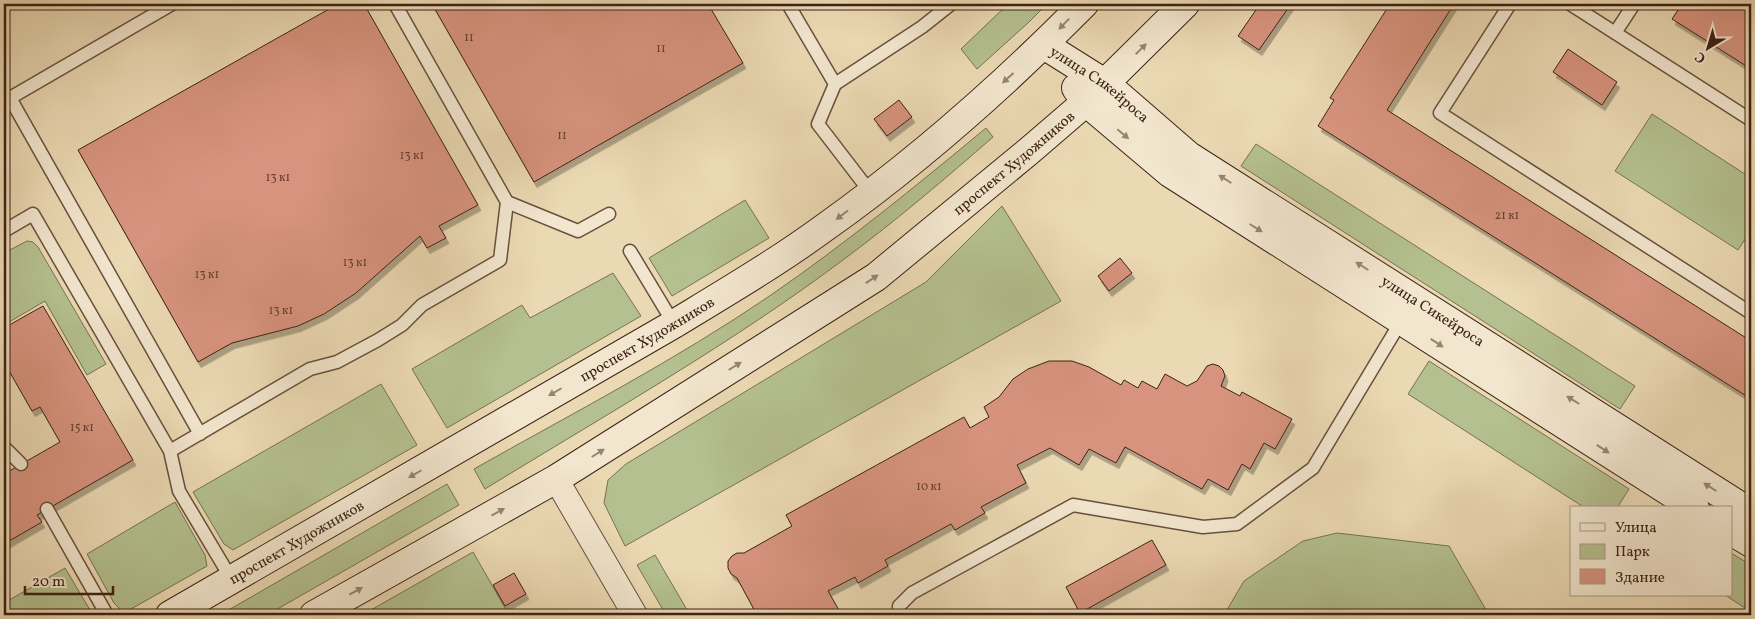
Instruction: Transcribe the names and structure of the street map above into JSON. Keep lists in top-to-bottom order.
{
  "streets": {
    "street": ["улица Сикейроса", "проспект Художников"]
  },
  "crossings": [
    ["улица Сикейроса", "проспект Художников"]
  ],
  "house_numbers": [
    "11",
    "11",
    "11",
    "13 к1",
    "13 к1",
    "21 к1",
    "13 к1",
    "13 к1",
    "13 к1",
    "15 к1",
    "10 к1"
  ],
  "legend": ["Улица", "Парк", "Здание"],
  "scale_bar": "20 m",
  "north": "bottom left"
}
